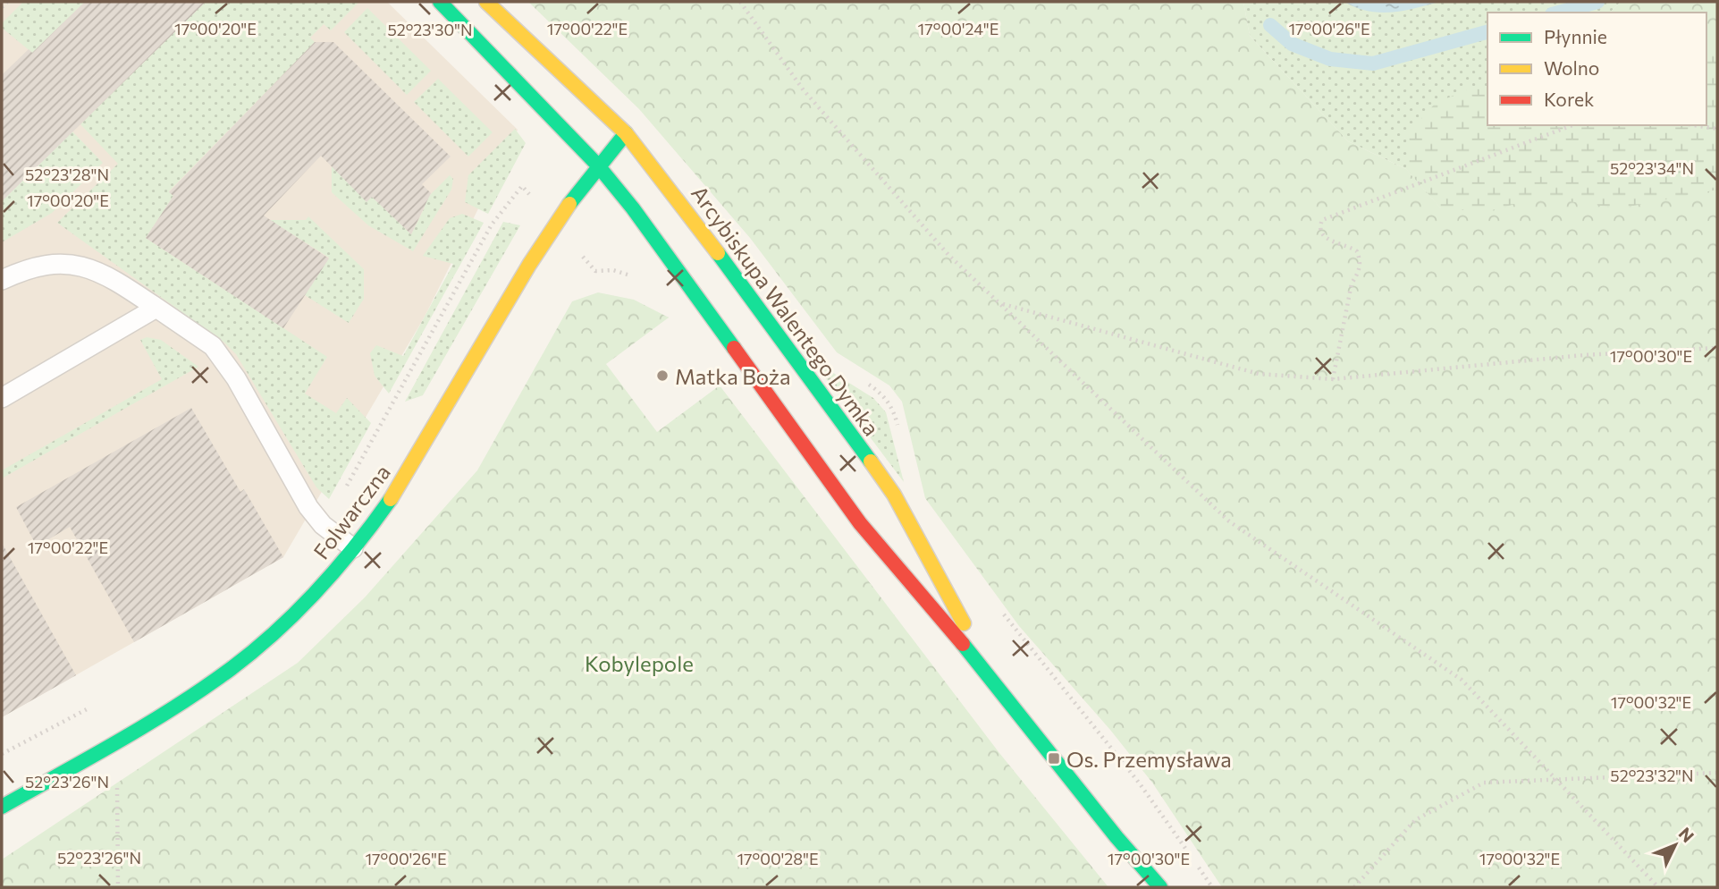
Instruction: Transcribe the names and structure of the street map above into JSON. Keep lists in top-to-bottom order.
{
  "streets": {
    "street": ["Arcybiskupa Walentego Dymka", "Folwarczna"]
  },
  "crossings": [
    ["Arcybiskupa Walentego Dymka", "Folwarczna"]
  ],
  "parks": ["Kobylepole"],
  "places": {
    "other": ["Matka Boża"],
    "transit": ["Os. Przemysława"]
  },
  "legend": ["Płynnie", "Wolno", "Korek"],
  "north": "top right",
  "coordinates": [
    "17°00'20\"E",
    "17°00'22\"E",
    "17°00'24\"E",
    "17°00'26\"E",
    "52°23'30\"N",
    "52°23'34\"N",
    "52°23'28\"N",
    "17°00'30\"E",
    "17°00'32\"E",
    "52°23'32\"N",
    "52°23'26\"N",
    "17°00'28\"E"
  ]
}
